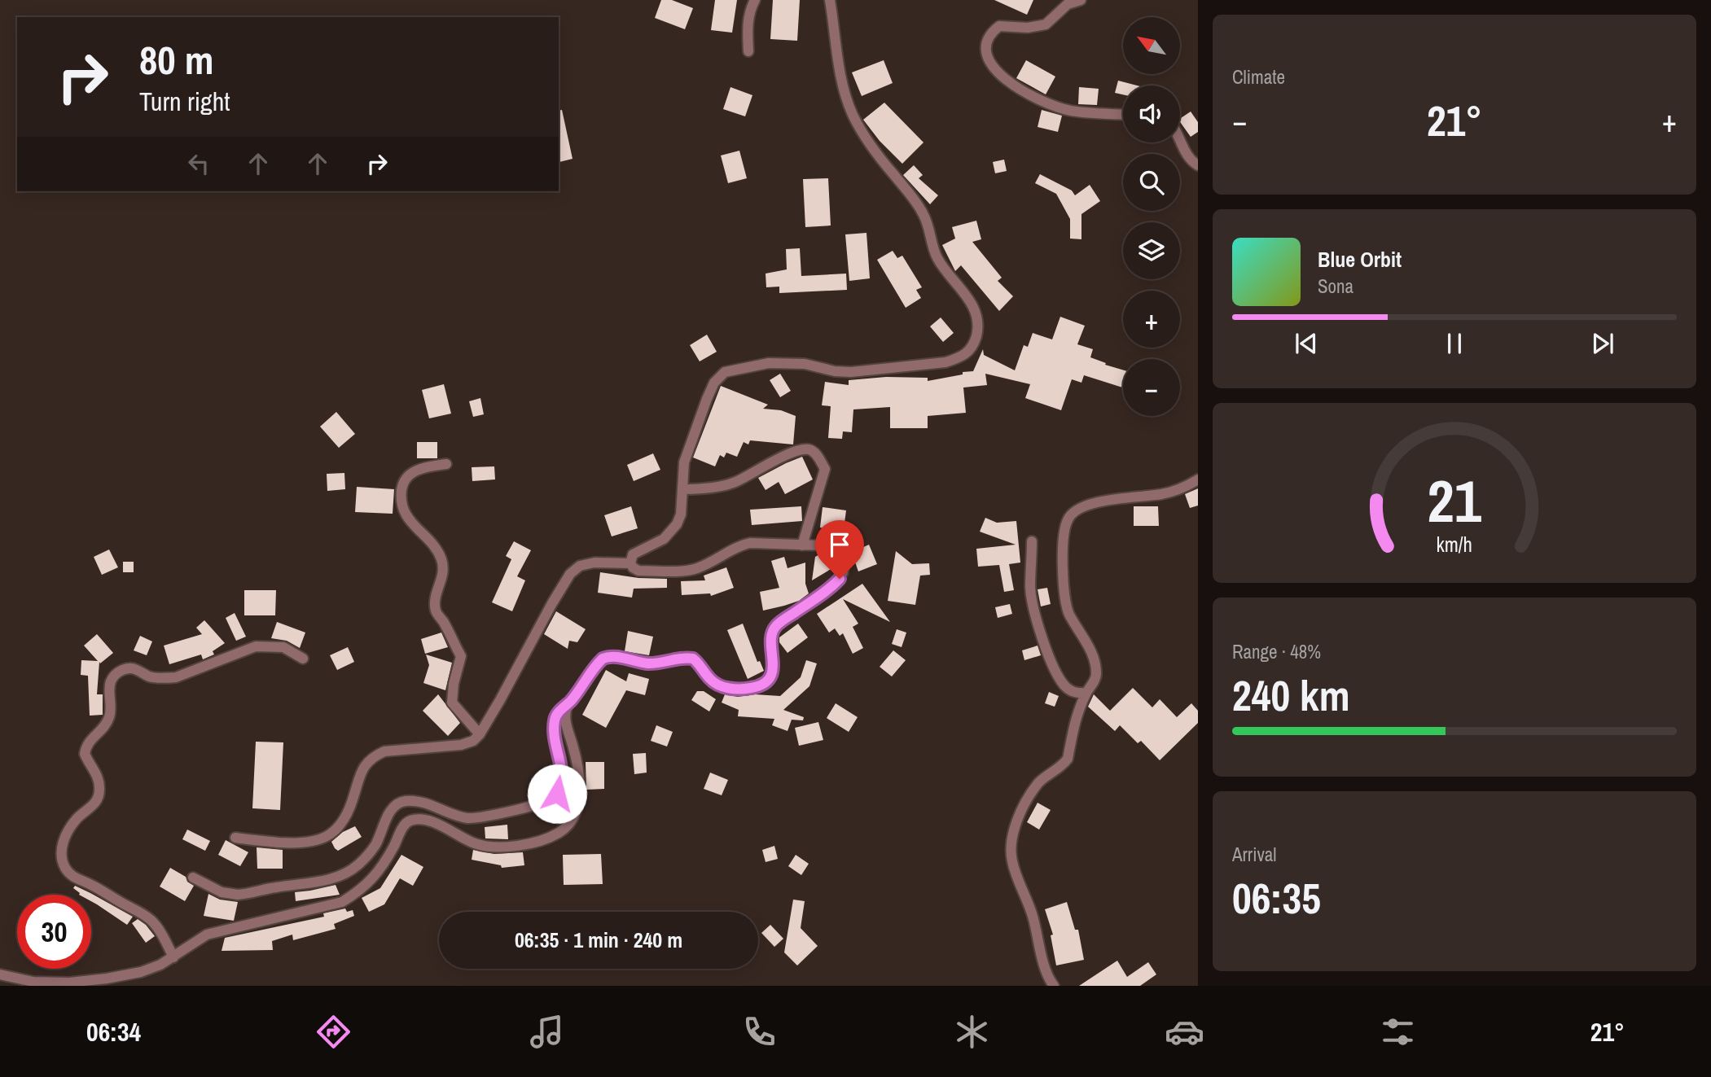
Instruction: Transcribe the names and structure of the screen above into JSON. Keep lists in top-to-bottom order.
{
  "north": "top left",
  "page": {
    "tile": [
      "Climate",
      ["Range · 48%", "240 km"],
      ["Arrival", "06:35"]
    ],
    "map_buttons": ["+", "−"],
    "turn": ["80 m", "Turn right"],
    "heat": ["−", "21°", "+"],
    "song": ["Blue Orbit", "Sona"],
    "limit": "30",
    "trip": "06:35 · 1 min · 240 m",
    "tabs": ["06:34", "21°"],
    "gauge": ["21", "km/h"]
  }
}
